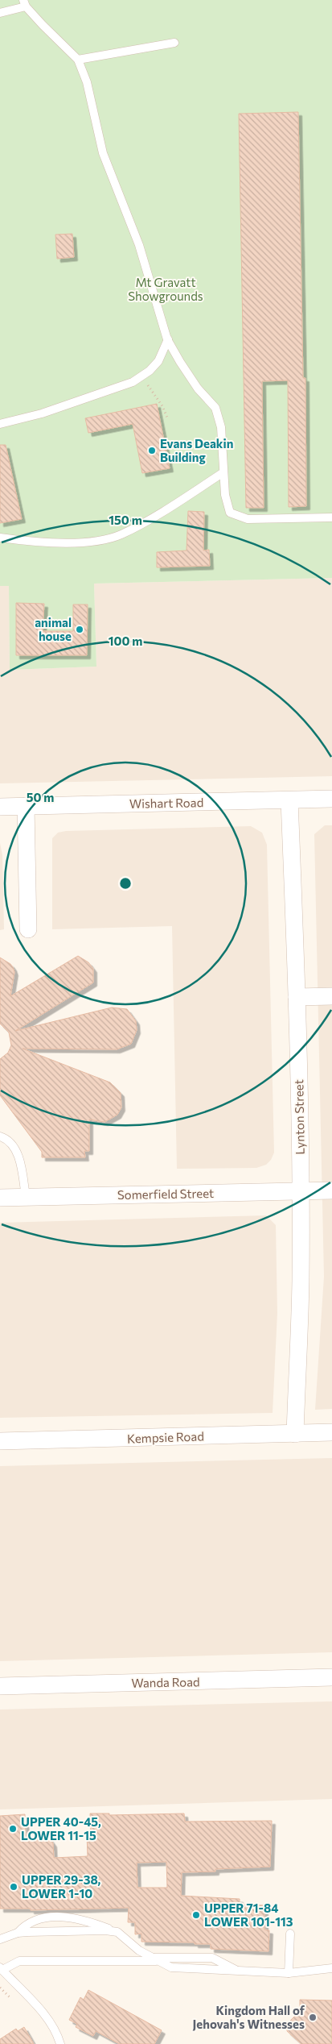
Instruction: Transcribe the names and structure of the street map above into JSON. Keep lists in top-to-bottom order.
{
  "streets": {
    "street": [
      "Wishart Road",
      "Lynton Street",
      "Somerfield Street",
      "Kempsie Road",
      "Wanda Road"
    ]
  },
  "crossings": [
    ["Wishart Road", "Lynton Street"],
    ["Lynton Street", "Somerfield Street"],
    ["Lynton Street", "Kempsie Road"]
  ],
  "parks": ["Mt Gravatt Showgrounds"],
  "places": [
    "Evans Deakin Building",
    "animal house",
    "UPPER 40-45, LOWER 11-15",
    "UPPER 29-38, LOWER 1-10",
    "UPPER 71-84 LOWER 101-113",
    "Kingdom Hall of Jehovah's Witnesses"
  ],
  "rings": ["150 m", "100 m", "50 m"]
}
